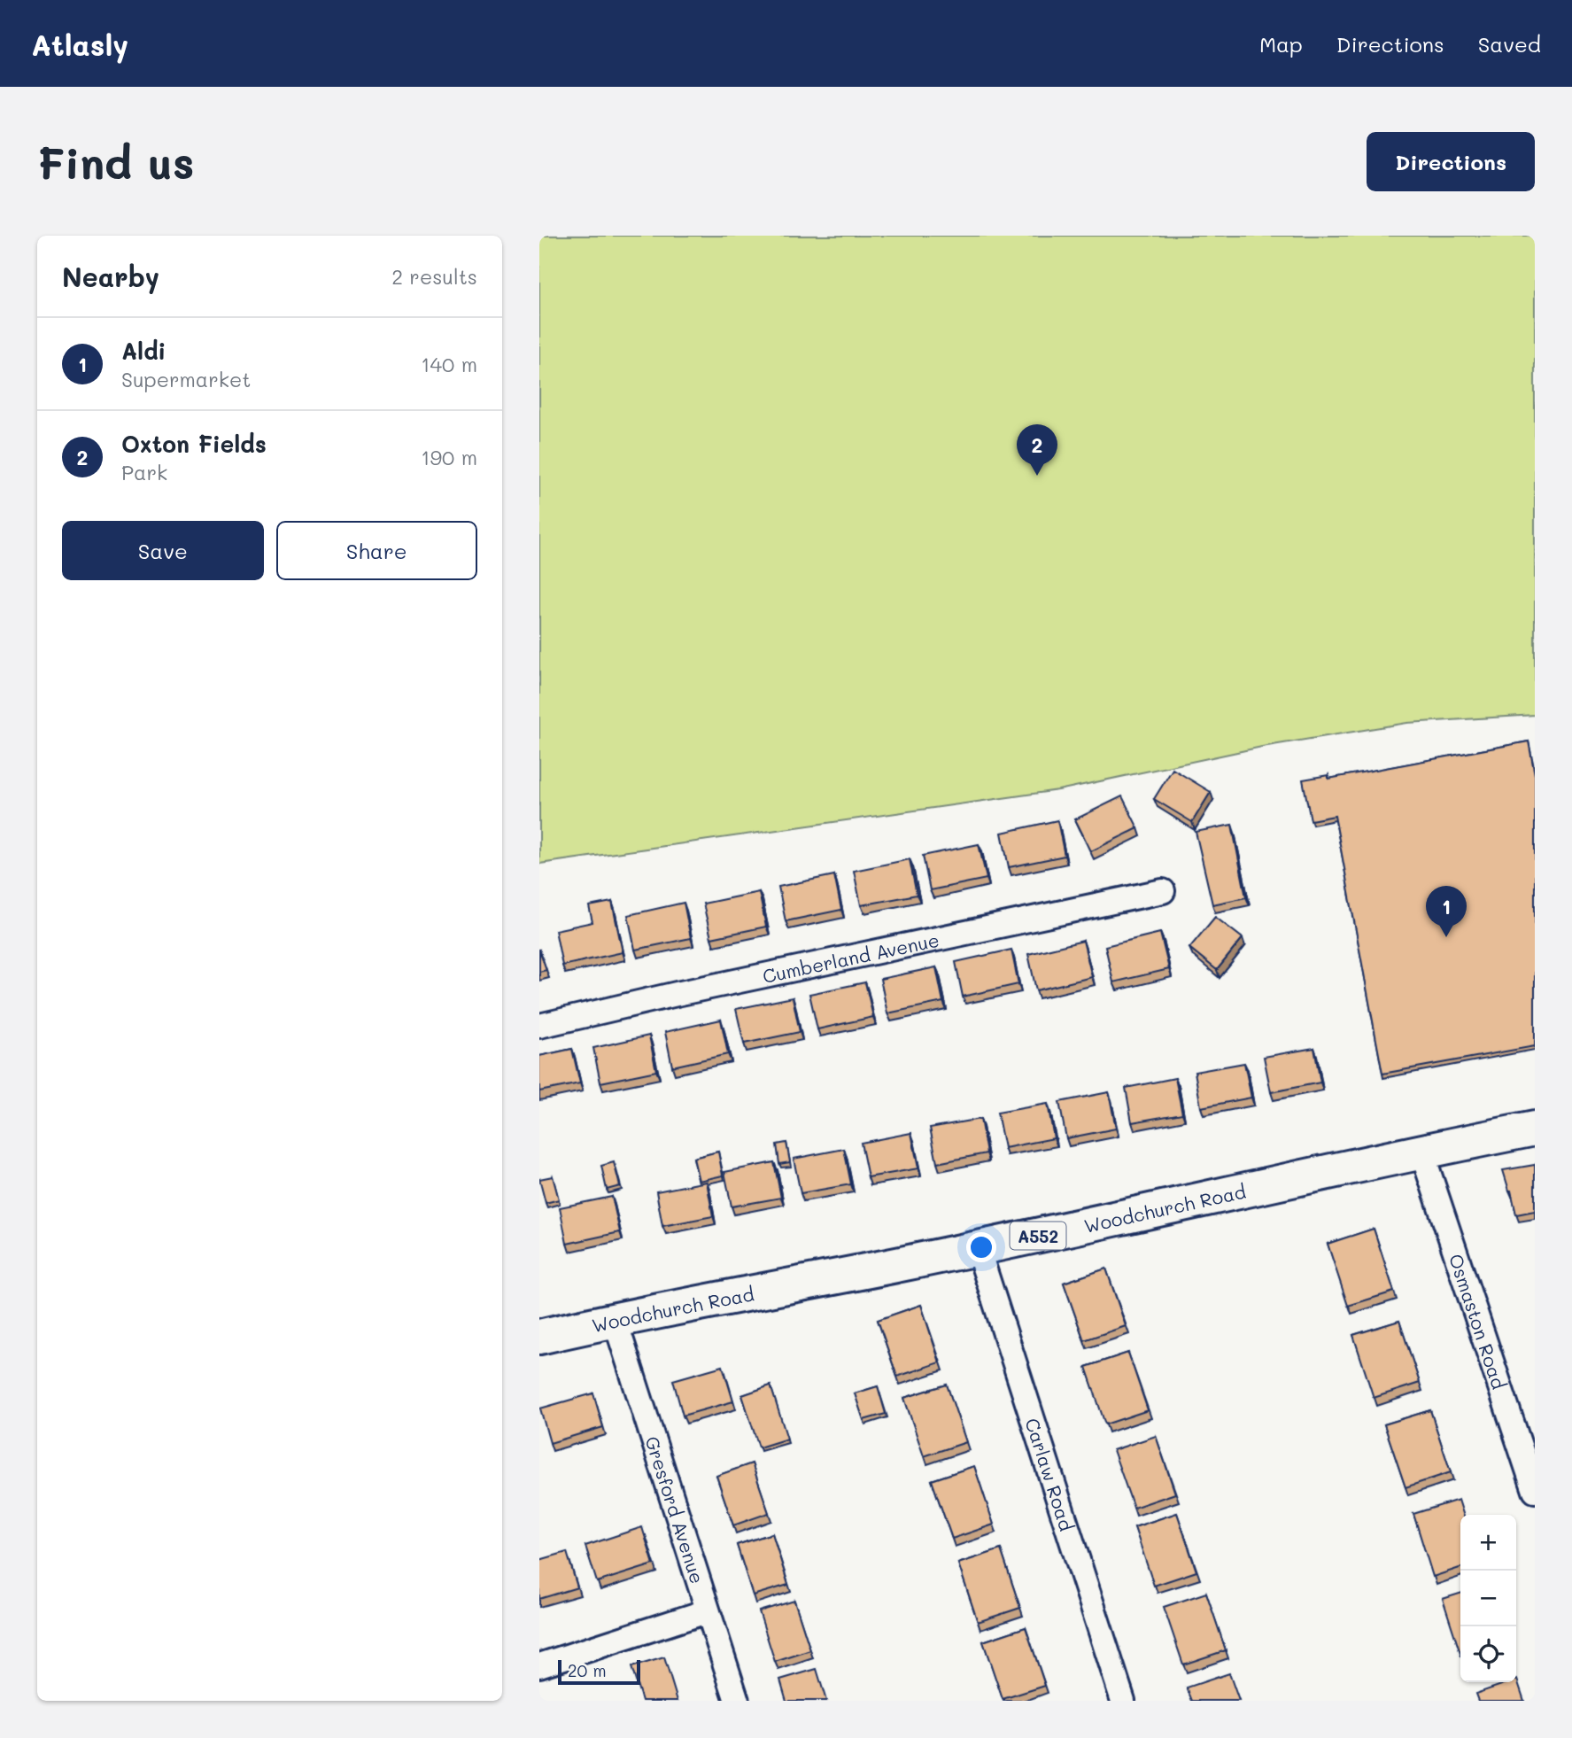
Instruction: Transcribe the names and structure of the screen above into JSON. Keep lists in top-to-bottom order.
{
  "streets": {
    "highway": ["Woodchurch Road", "A552"],
    "street": [
      "Cumberland Avenue",
      "Osmaston Road",
      "Carlaw Road",
      "Gresford Avenue"
    ]
  },
  "crossings": [
    ["Woodchurch Road", "Osmaston Road"],
    ["Woodchurch Road", "Carlaw Road"],
    ["Woodchurch Road", "Gresford Avenue"]
  ],
  "scale_bar": "20 m",
  "page": {
    "header": "Atlasly",
    "nav": ["Map", "Directions", "Saved"],
    "buttons": [
      "Directions",
      ["Save", "Share"]
    ],
    "title": "Find us",
    "heading": ["Nearby", "2 results"],
    "list": [
      {
        "mark": "1",
        "name": "Aldi",
        "note": "Supermarket",
        "value": "140 m"
      },
      {
        "mark": "2",
        "name": "Oxton Fields",
        "note": "Park",
        "value": "190 m"
      }
    ],
    "pins": ["2", "1"],
    "map_buttons": ["+", "−"],
    "scale": "20 m"
  }
}
